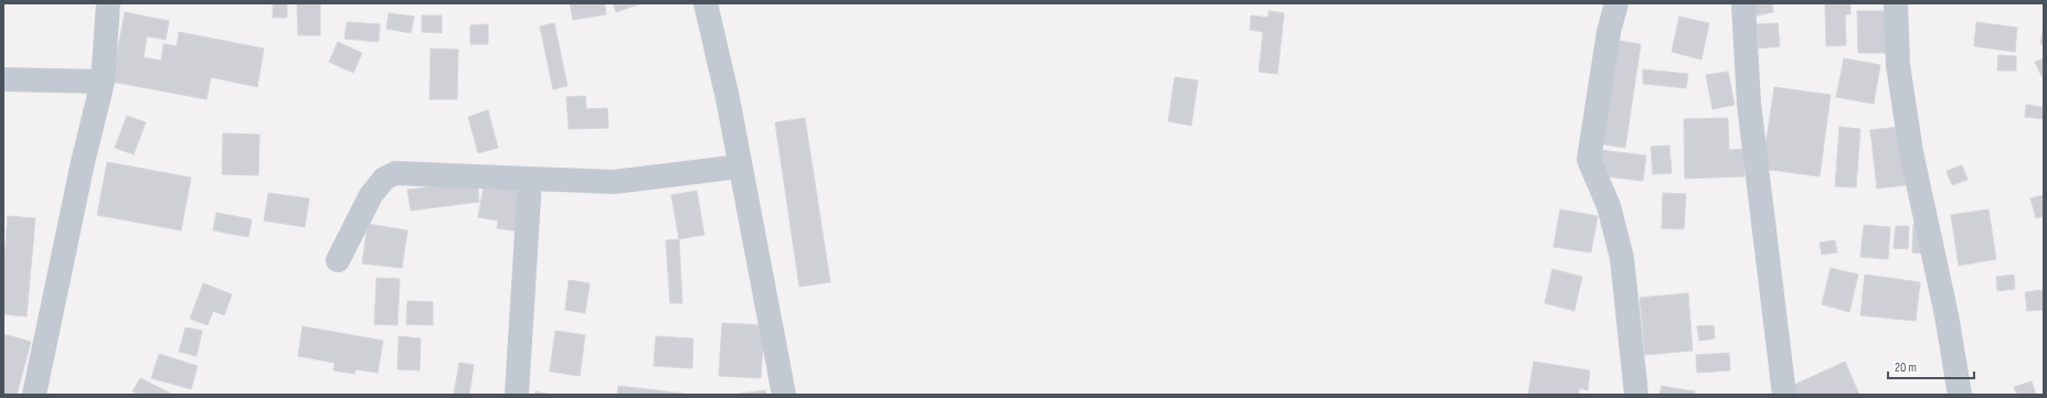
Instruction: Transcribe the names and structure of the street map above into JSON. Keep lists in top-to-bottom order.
{
  "scale_bar": "20 m"
}
